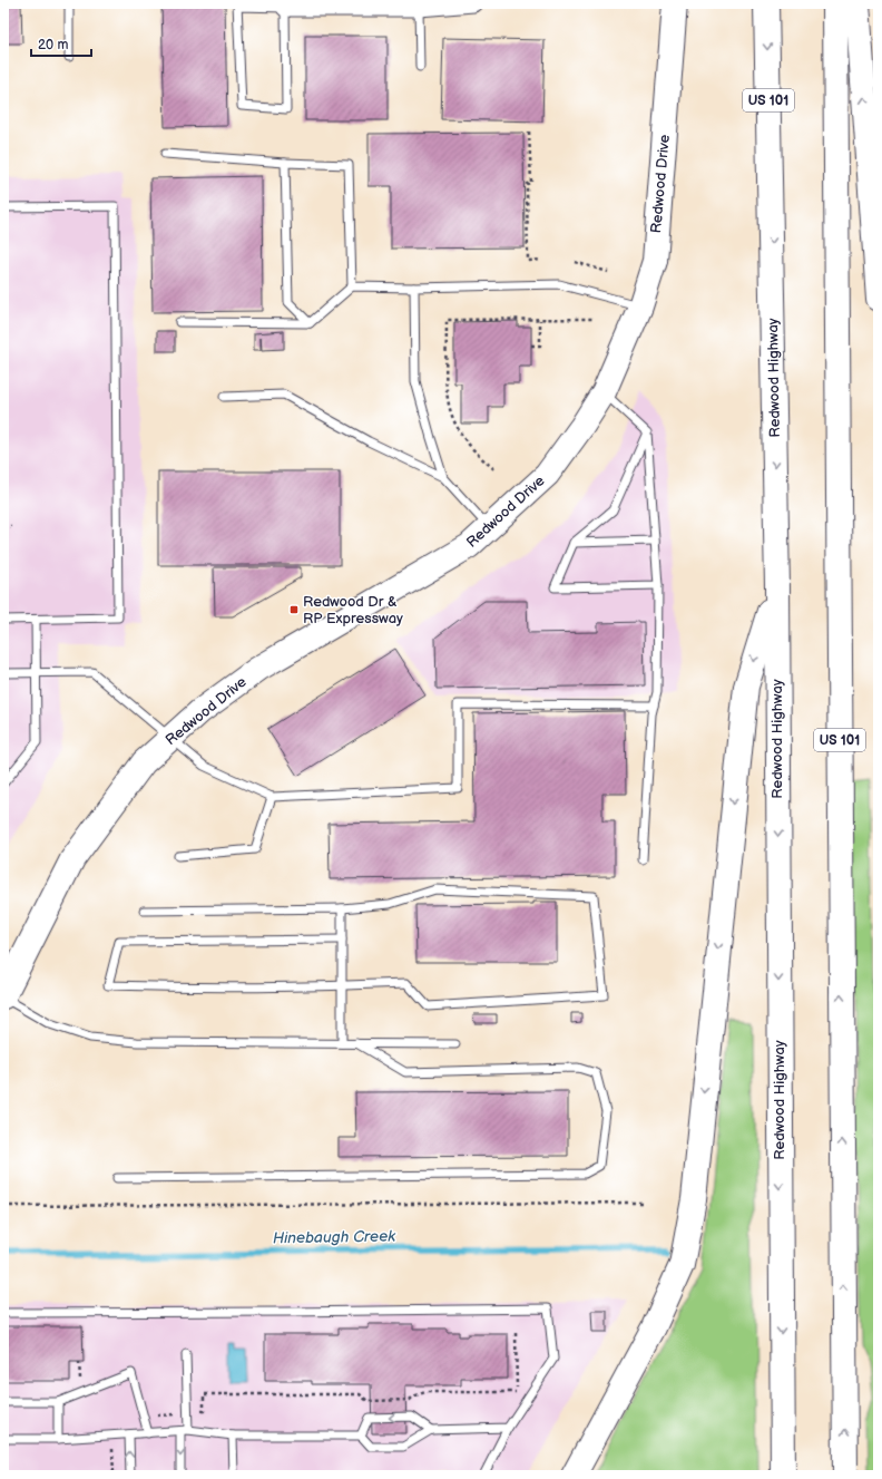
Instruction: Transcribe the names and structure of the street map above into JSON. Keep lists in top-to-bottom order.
{
  "streets": {
    "main road": ["US 101", "Redwood Drive", "Redwood Highway"]
  },
  "water": ["Hinebaugh Creek"],
  "places": {
    "transit": ["Redwood Dr & RP Expressway"]
  },
  "scale_bar": "20 m"
}
